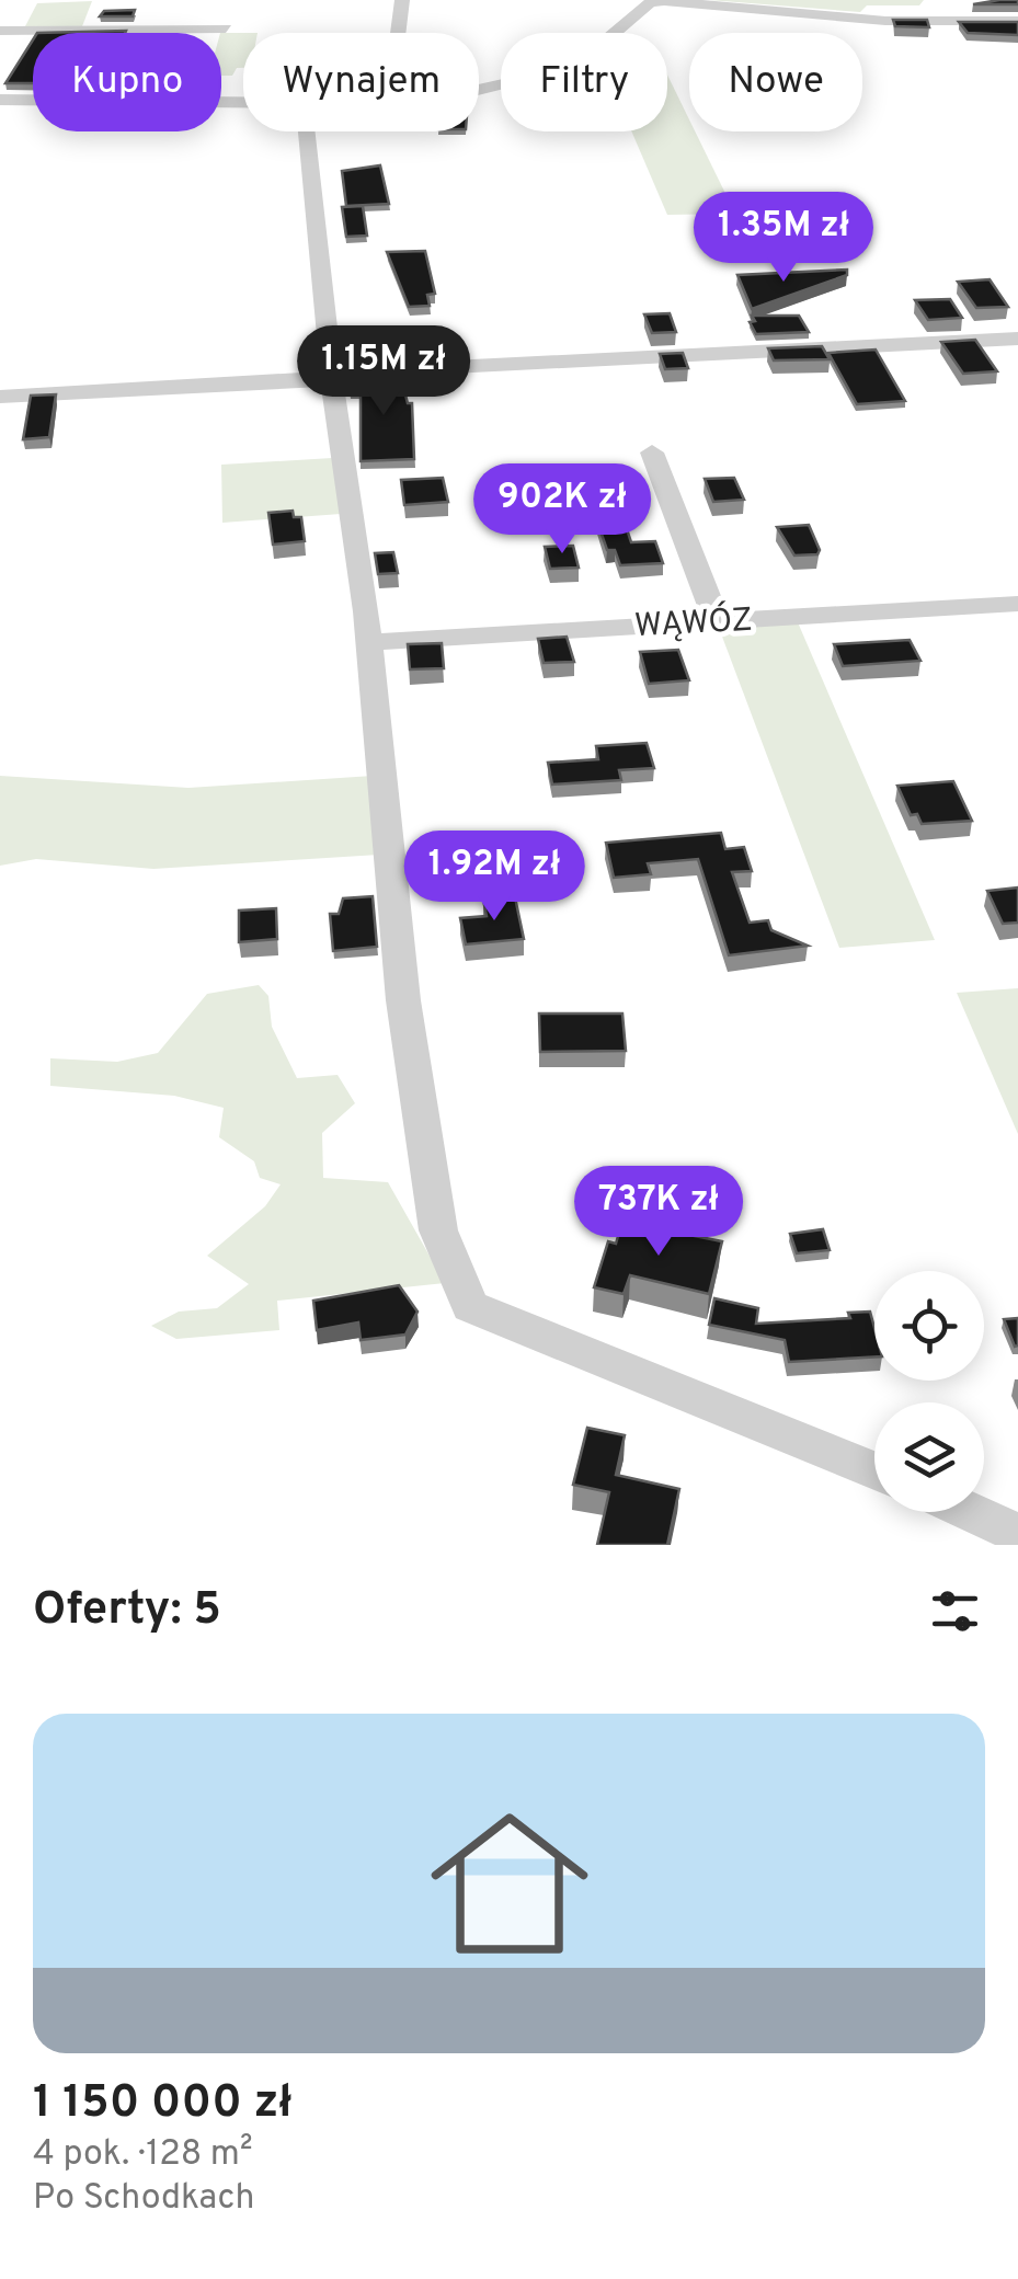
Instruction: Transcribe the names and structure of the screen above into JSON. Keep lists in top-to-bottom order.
{
  "streets": {
    "street": ["WĄWÓZ"]
  },
  "page": {
    "chip": [
      "Kupno",
      "Wynajem",
      "Filtry",
      "Nowe"
    ],
    "price": [
      "1.35M zł",
      "1.15M zł",
      "902K zł",
      "1.92M zł",
      "737K zł"
    ],
    "heading": "Oferty: 5",
    "list": [
      {
        "name": "1 150 000 zł",
        "note": "4 pok. · 128 m² · Po Schodkach"
      }
    ]
  }
}
